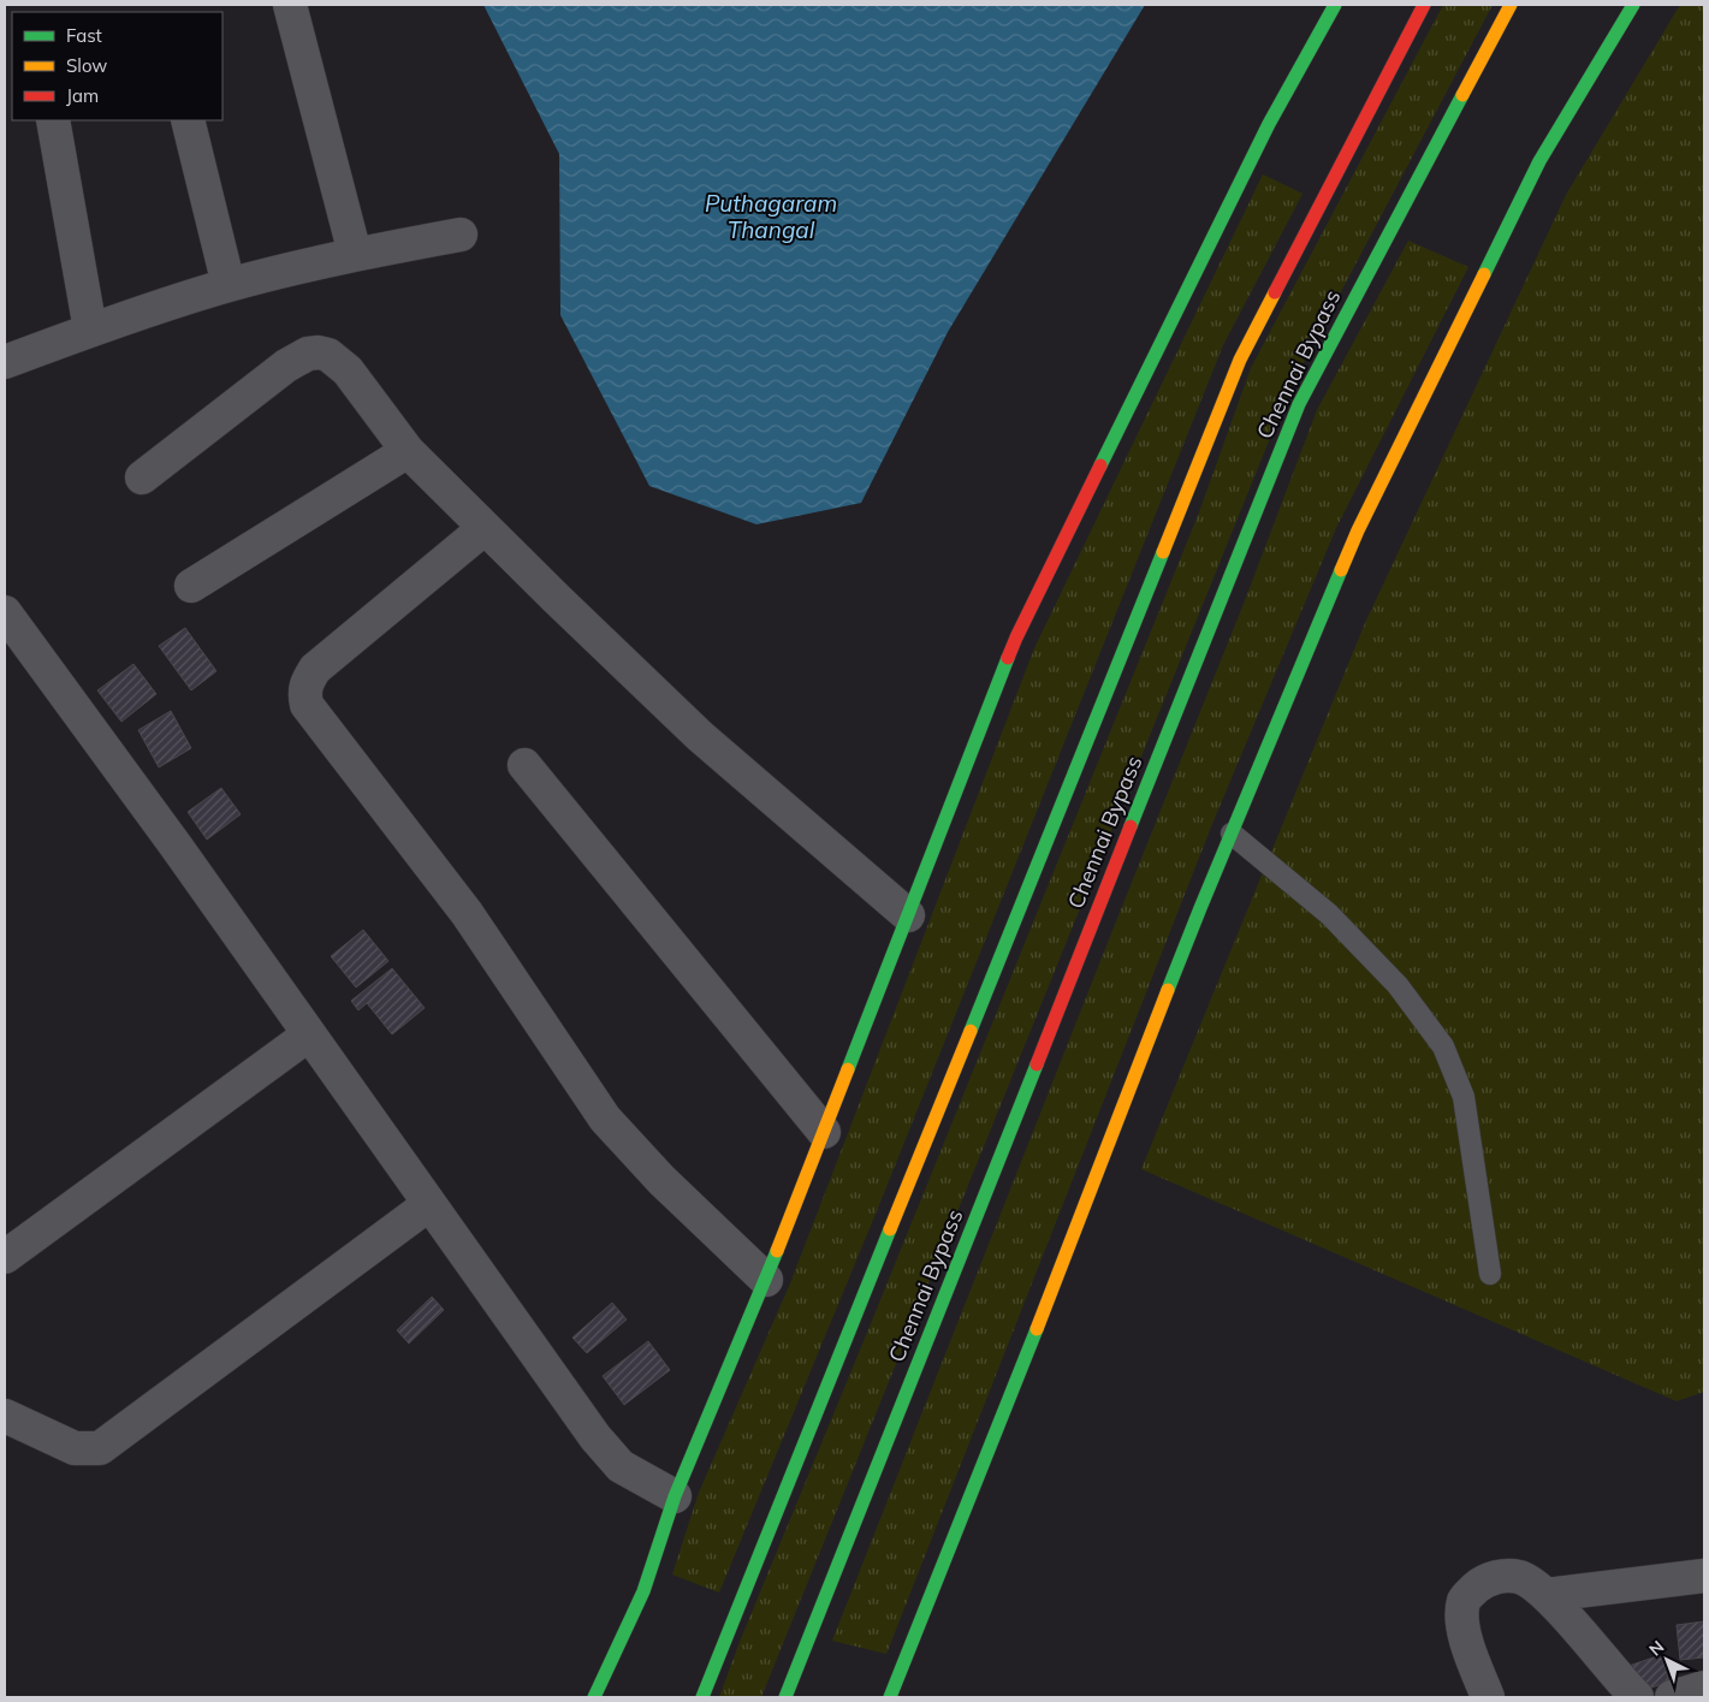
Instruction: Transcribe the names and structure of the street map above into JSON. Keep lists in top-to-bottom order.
{
  "streets": {
    "main road": ["Chennai Bypass"]
  },
  "water": ["Puthagaram Thangal"],
  "legend": ["Fast", "Slow", "Jam"],
  "north": "top left"
}
